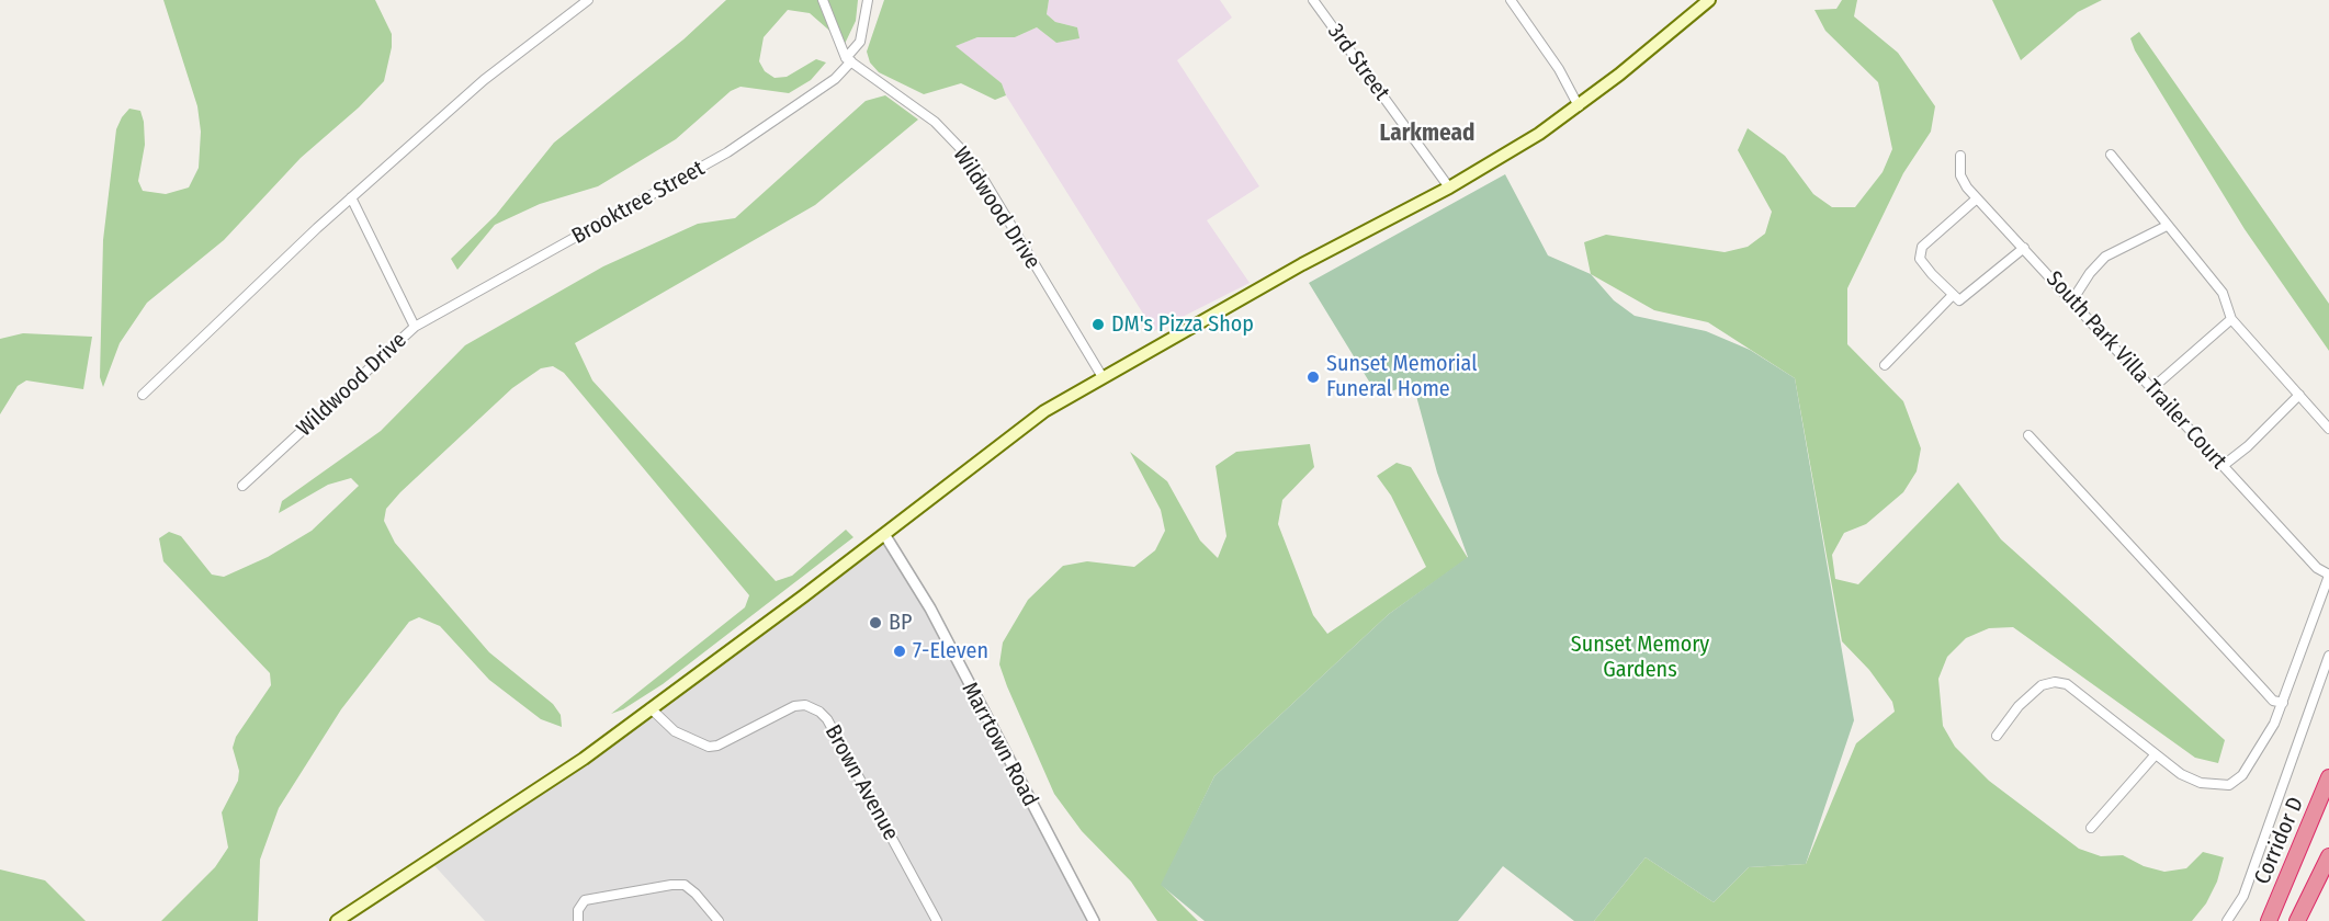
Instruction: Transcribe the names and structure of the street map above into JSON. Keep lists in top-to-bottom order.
{
  "streets": {
    "highway": ["Corridor D"],
    "street": [
      "3rd Street",
      "Brooktree Street",
      "Wildwood Drive",
      "South Park Villa Trailer Court",
      "Marrtown Road",
      "Brown Avenue"
    ]
  },
  "crossings": [
    ["Brooktree Street", "Wildwood Drive"]
  ],
  "districts": ["Larkmead"],
  "parks": ["Sunset Memory Gardens"],
  "places": [
    "DM's Pizza Shop",
    "Sunset Memorial Funeral Home",
    "BP",
    "7-Eleven"
  ]
}
